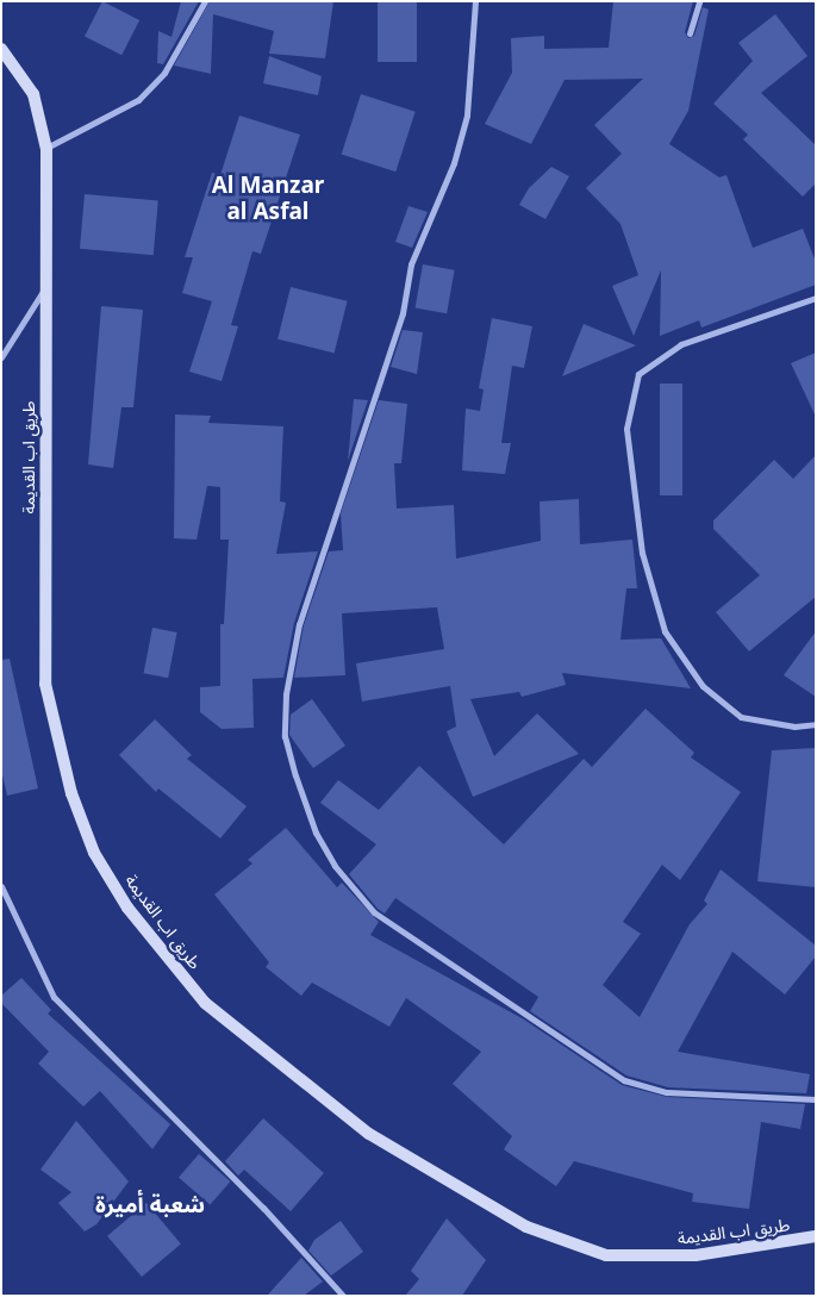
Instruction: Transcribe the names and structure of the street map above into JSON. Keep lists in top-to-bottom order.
{
  "streets": {
    "street": ["طريق اب القديمة"]
  },
  "districts": ["Al Manzar al Asfal", "شعبة أميرة"]
}
